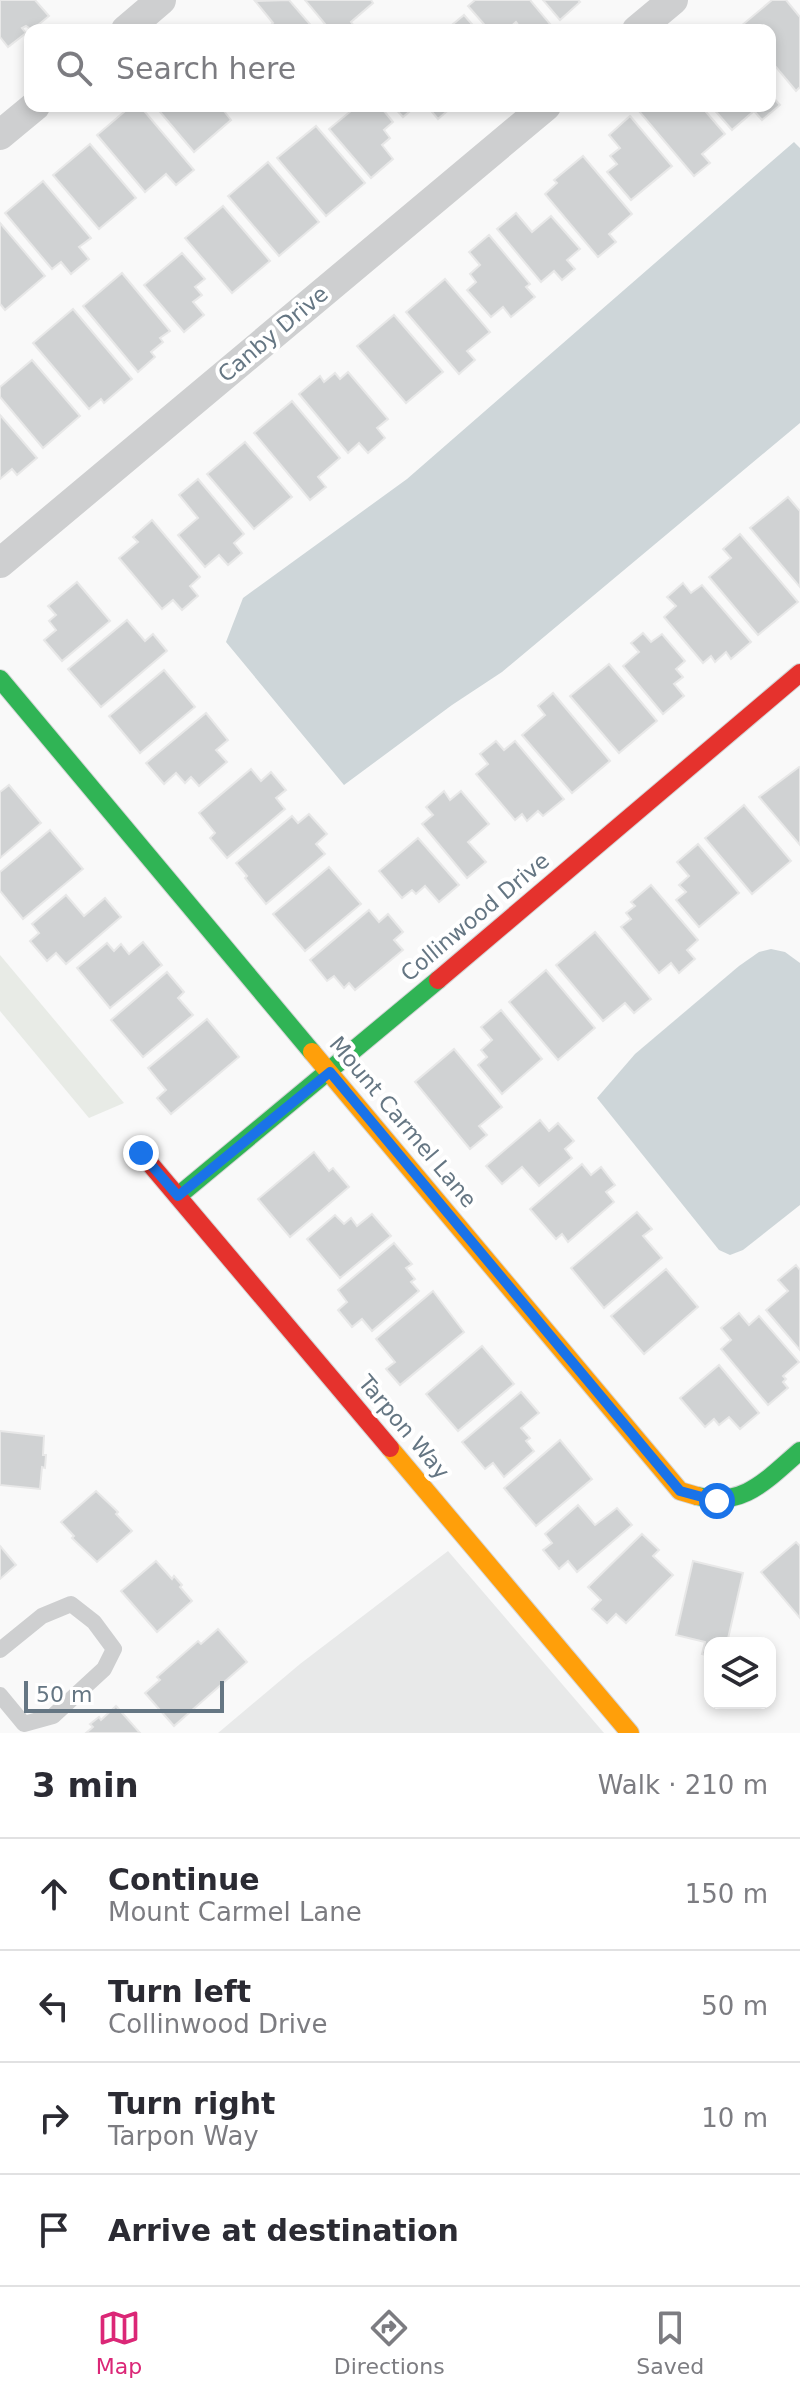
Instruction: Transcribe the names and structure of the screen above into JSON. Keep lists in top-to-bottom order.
{
  "streets": {
    "street": [
      "Canby Drive",
      "Collinwood Drive",
      "Mount Carmel Lane",
      "Tarpon Way"
    ]
  },
  "crossings": [
    ["Collinwood Drive", "Mount Carmel Lane"],
    ["Collinwood Drive", "Tarpon Way"]
  ],
  "scale_bar": "50 m",
  "page": {
    "search": "Search here",
    "scale": "50 m",
    "heading": ["3 min", "Walk · 210 m"],
    "list": [
      ["Continue", "Mount Carmel Lane", "150 m"],
      ["Turn left", "Collinwood Drive", "50 m"],
      ["Turn right", "Tarpon Way", "10 m"],
      "Arrive at destination"
    ],
    "nav": ["Map", "Directions", "Saved"]
  }
}
